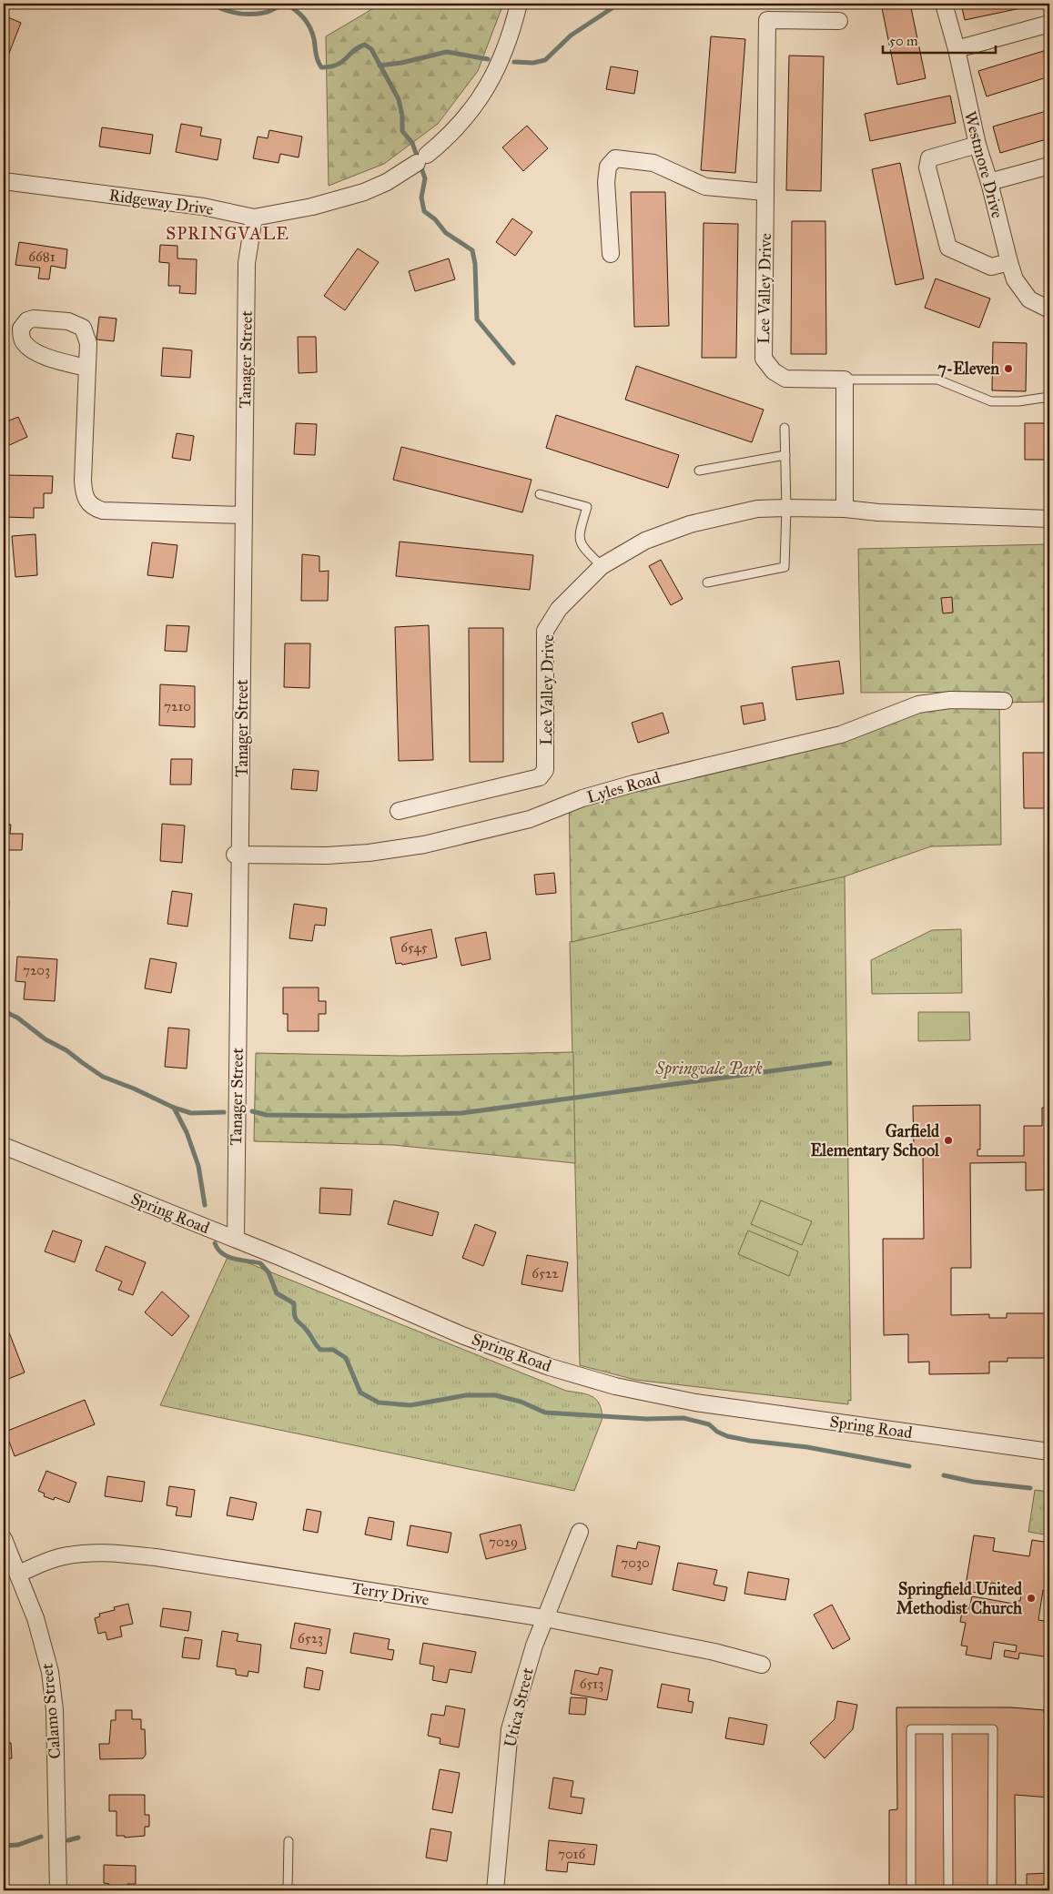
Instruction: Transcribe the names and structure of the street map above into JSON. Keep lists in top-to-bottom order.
{
  "streets": {
    "street": [
      "Westmore Drive",
      "Ridgeway Drive",
      "Lee Valley Drive",
      "Tanager Street",
      "Lyles Road",
      "Spring Road",
      "Terry Drive",
      "Utica Street",
      "Calamo Street"
    ]
  },
  "crossings": [
    ["Ridgeway Drive", "Tanager Street"],
    ["Tanager Street", "Lyles Road"],
    ["Tanager Street", "Spring Road"],
    ["Terry Drive", "Utica Street"],
    ["Terry Drive", "Calamo Street"]
  ],
  "districts": ["SPRINGVALE"],
  "parks": ["Springvale Park"],
  "places": ["7-Eleven", "Garfield Elementary School", "Springfield United Methodist Church"],
  "house_numbers": [
    "6681",
    "7210",
    "6545",
    "7203",
    "6522",
    "7029",
    "7030",
    "6523",
    "6513",
    "7016"
  ],
  "scale_bar": "50 m"
}
